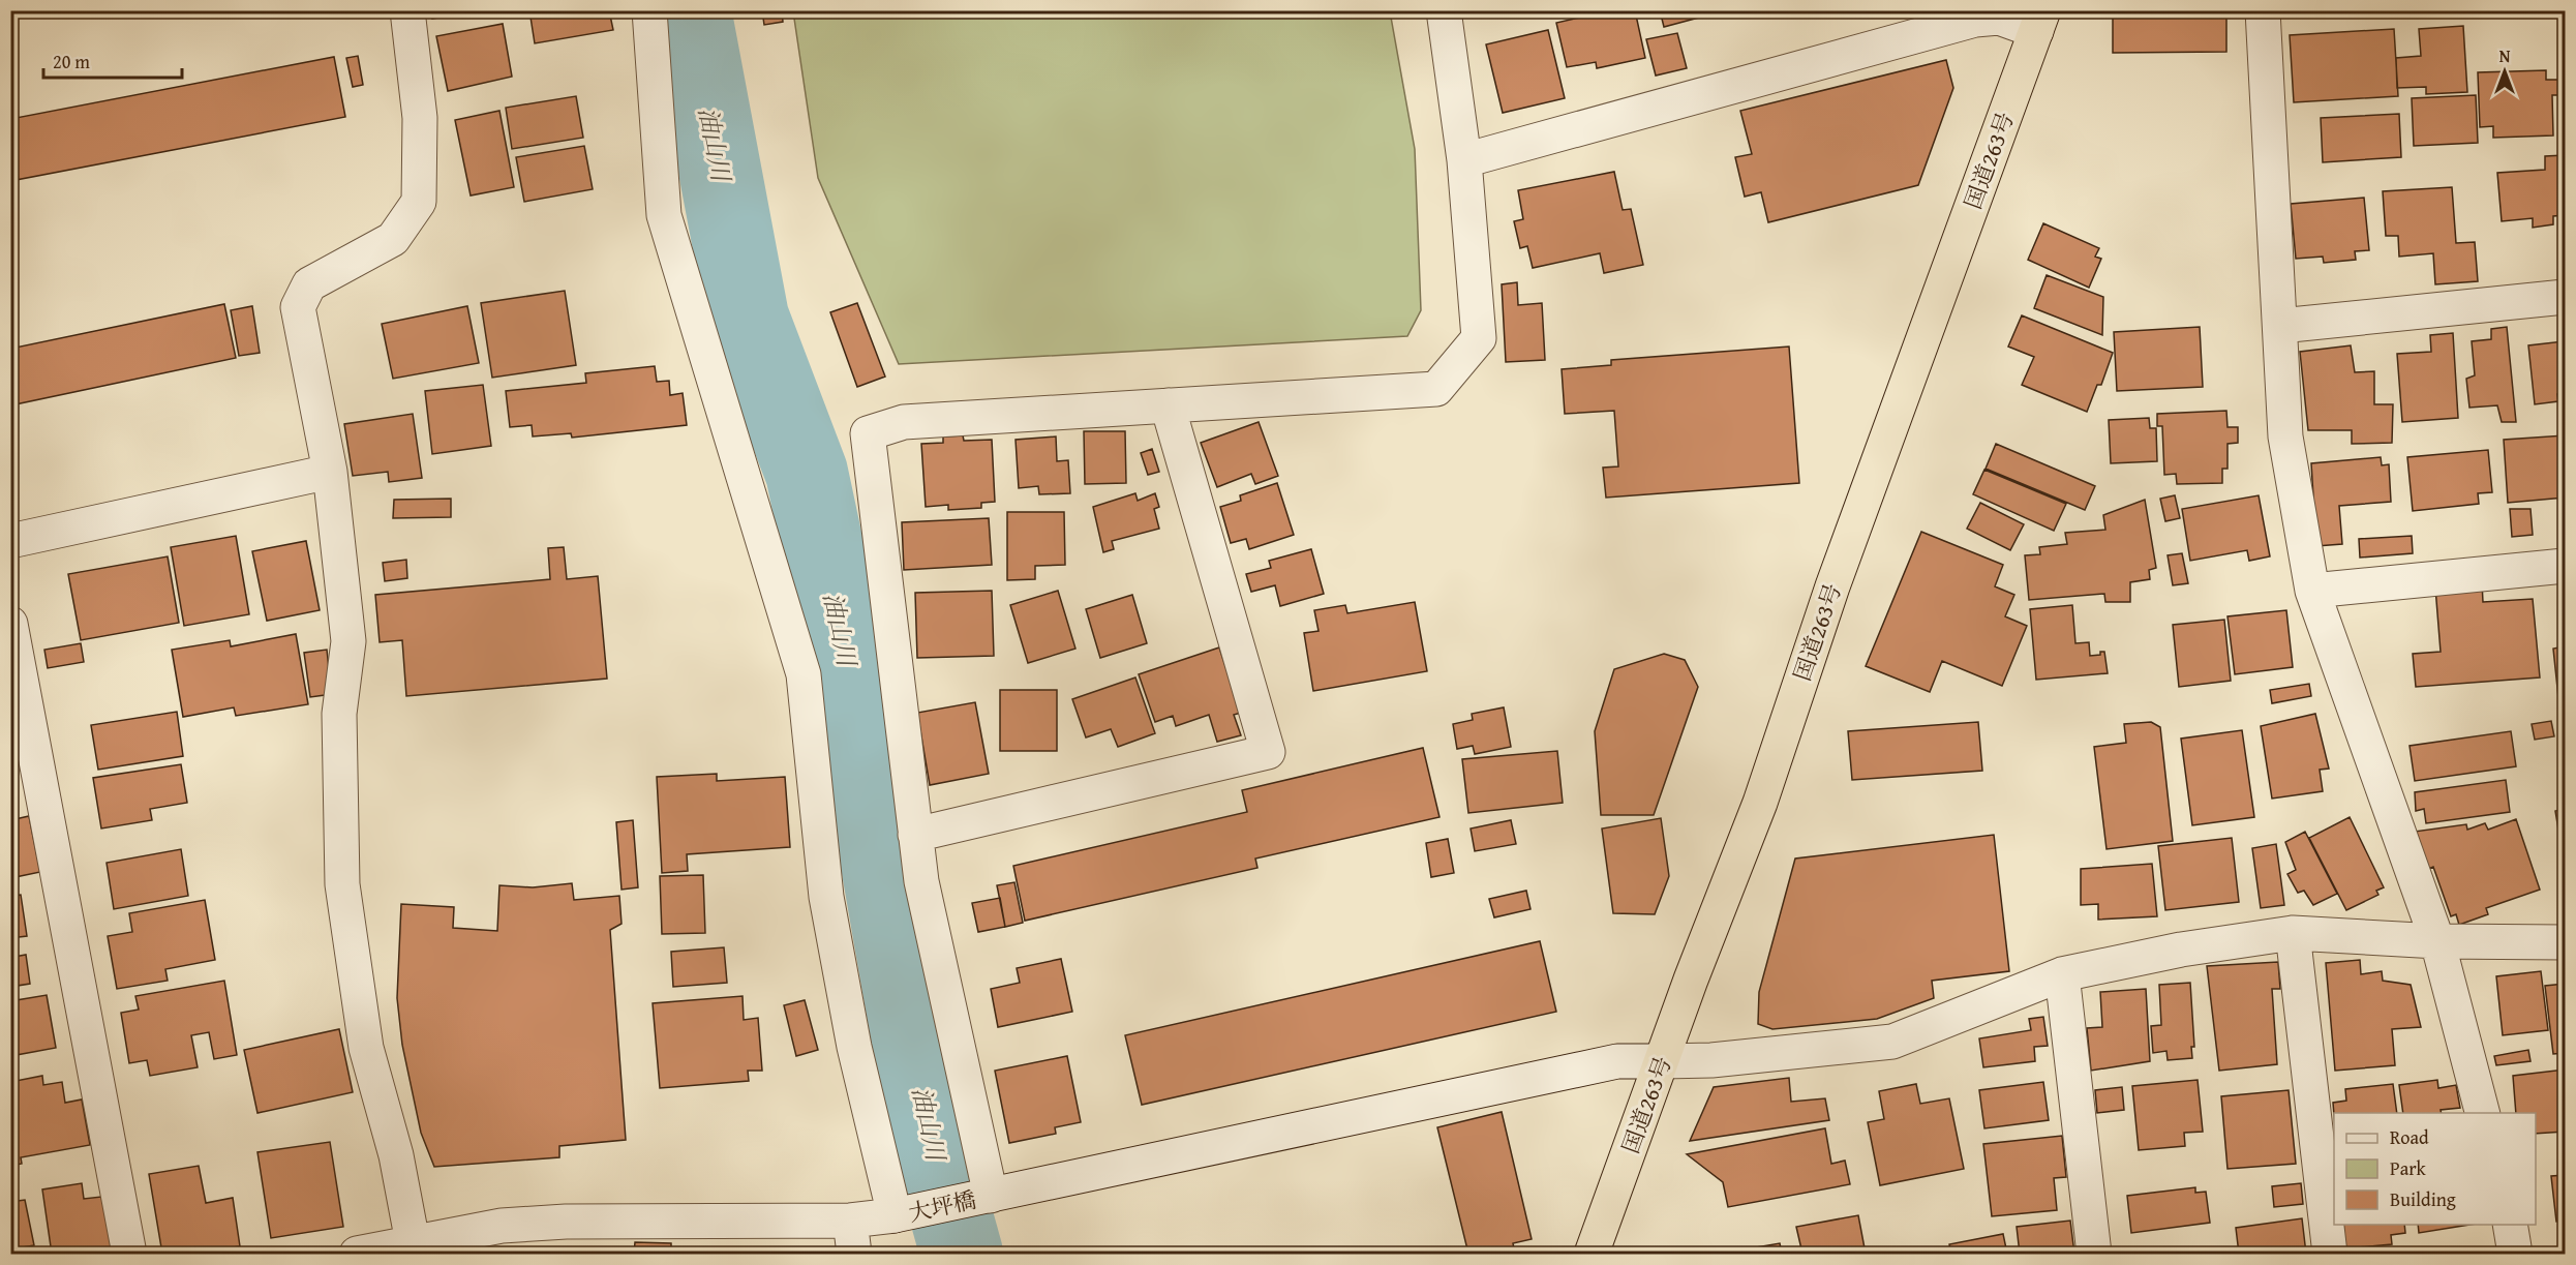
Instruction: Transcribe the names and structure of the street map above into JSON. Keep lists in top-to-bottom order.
{
  "streets": {
    "highway": ["国道263号"],
    "street": ["大坪橋"]
  },
  "crossings": [
    ["国道263号", "大坪橋"]
  ],
  "water": ["油山川"],
  "legend": ["Road", "Park", "Building"],
  "scale_bar": "20 m",
  "north": "top"
}
